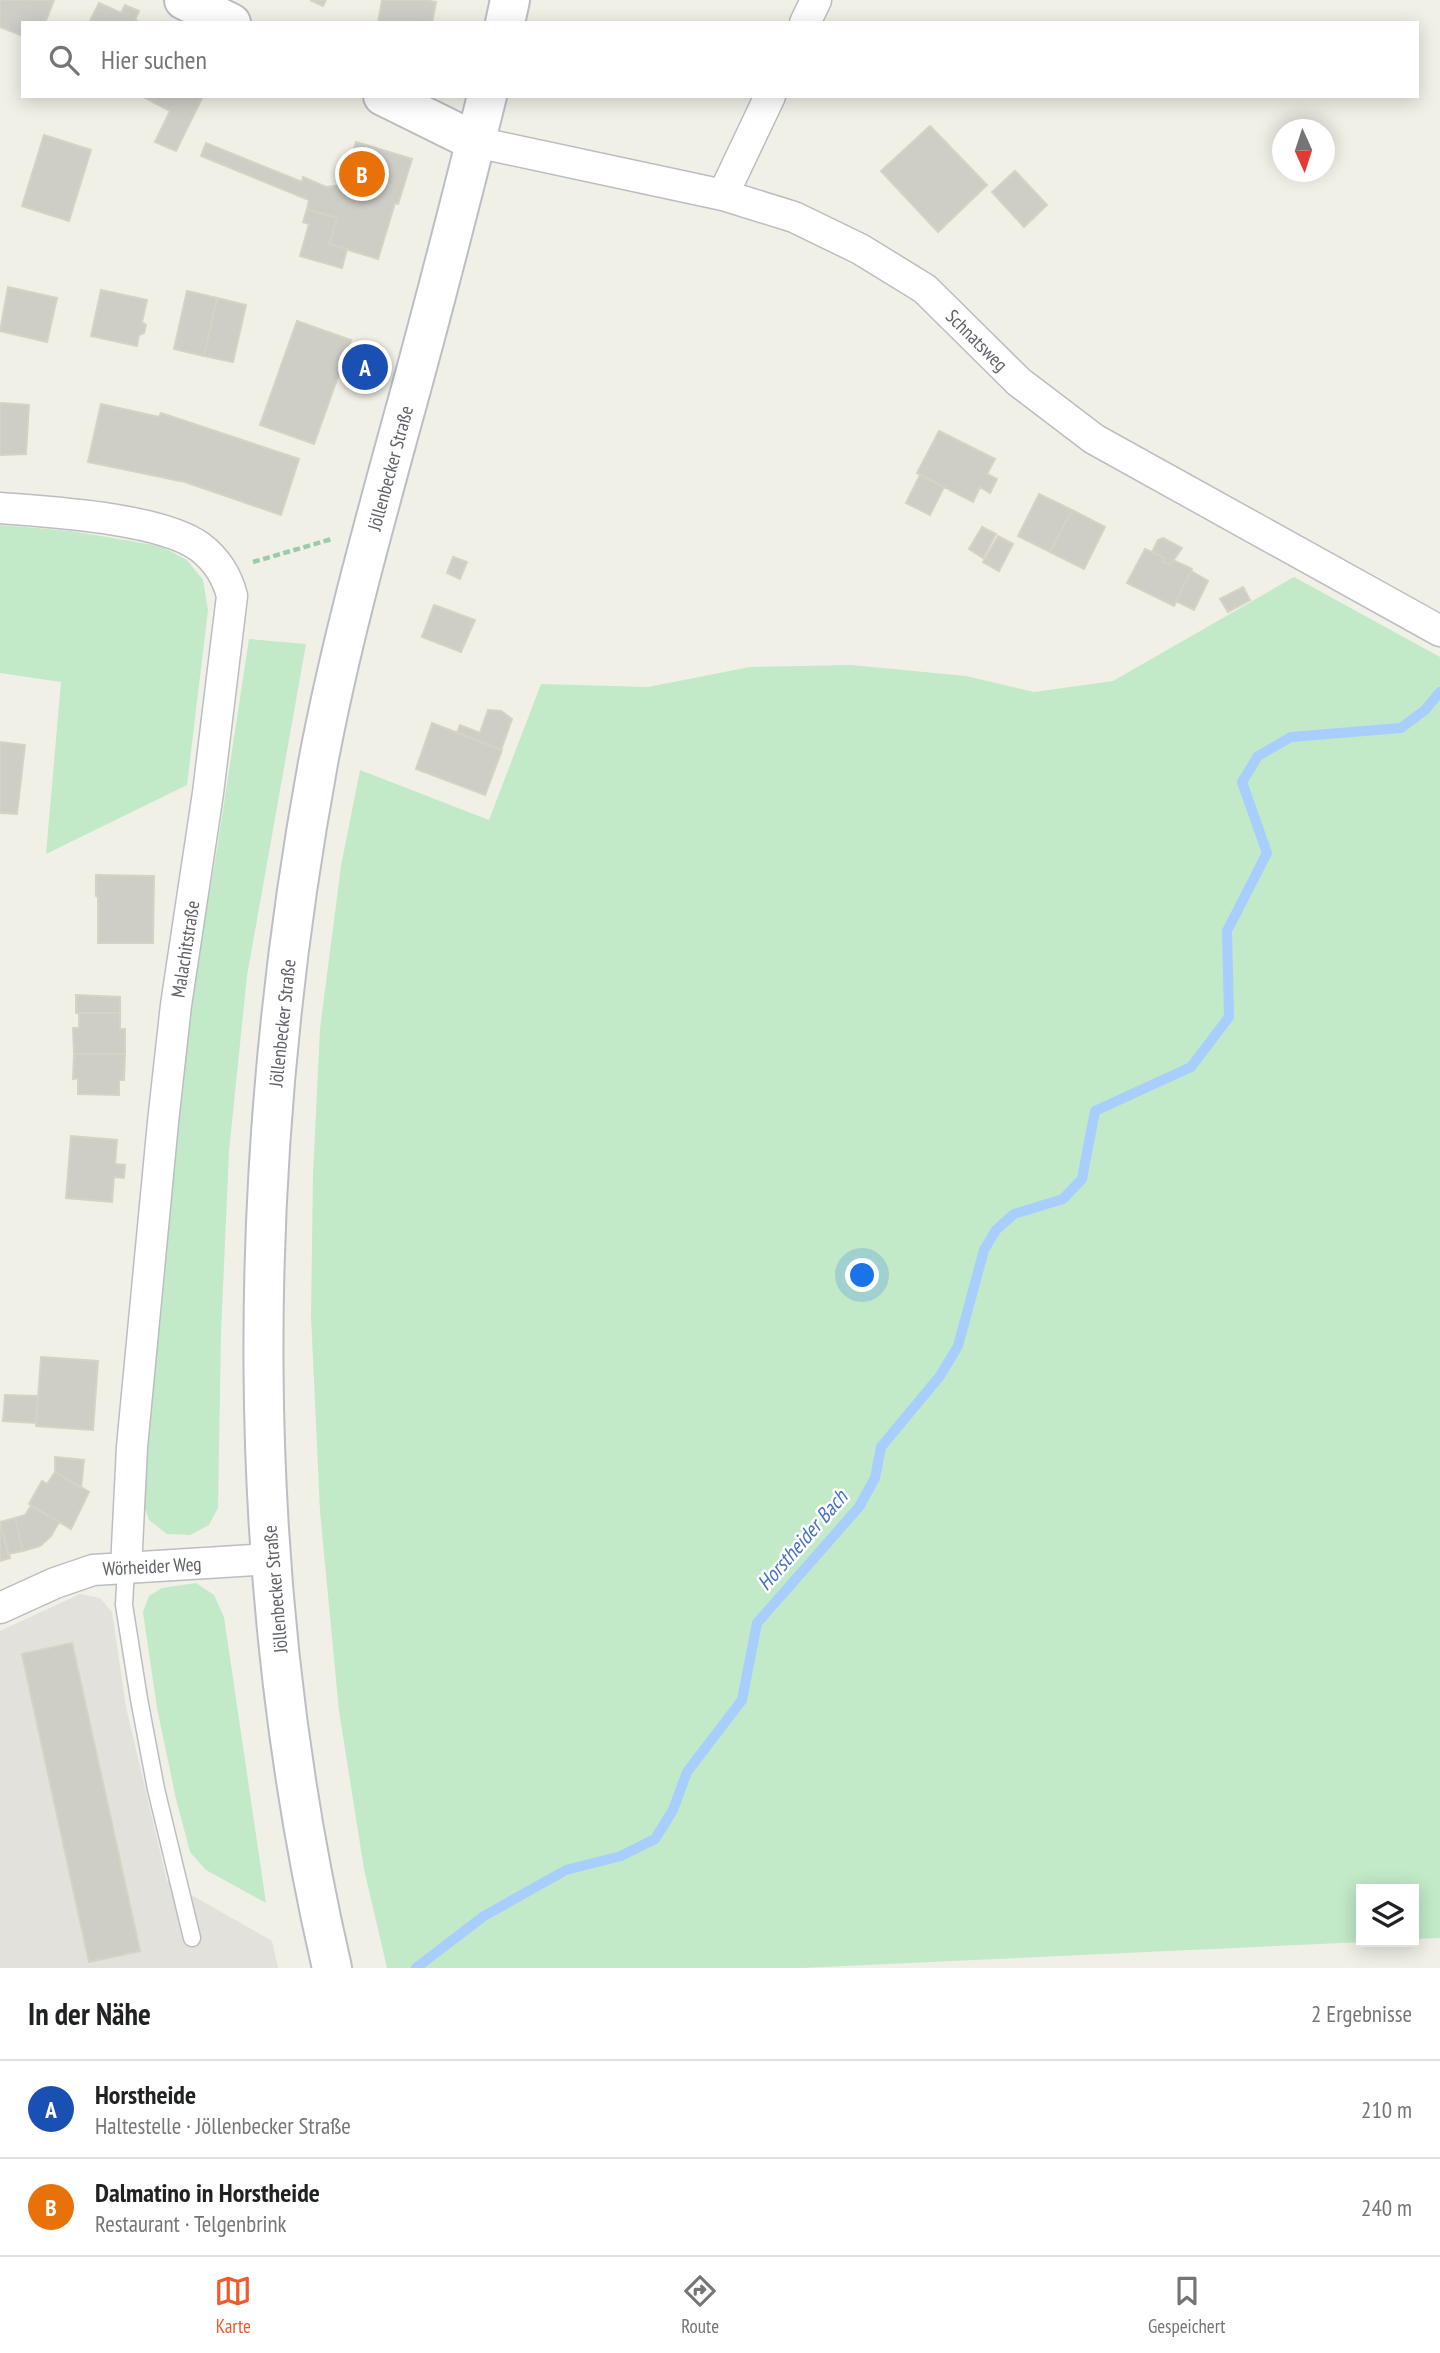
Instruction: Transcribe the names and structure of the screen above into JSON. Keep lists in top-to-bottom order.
{
  "streets": {
    "main road": ["Jöllenbecker Straße"],
    "street": ["Schnatsweg", "Malachitstraße", "Wörheider Weg"]
  },
  "crossings": [
    ["Schnatsweg", "Jöllenbecker Straße"],
    ["Jöllenbecker Straße", "Wörheider Weg"],
    ["Malachitstraße", "Wörheider Weg"]
  ],
  "water": ["Horstheider Bach"],
  "north": "bottom",
  "page": {
    "search": "Hier suchen",
    "pins": ["B", "A"],
    "heading": ["In der Nähe", "2 Ergebnisse"],
    "list": [
      {
        "mark": "A",
        "name": "Horstheide",
        "note": "Haltestelle · Jöllenbecker Straße",
        "value": "210 m"
      },
      {
        "mark": "B",
        "name": "Dalmatino in Horstheide",
        "note": "Restaurant · Telgenbrink",
        "value": "240 m"
      }
    ],
    "nav": ["Karte", "Route", "Gespeichert"]
  }
}
